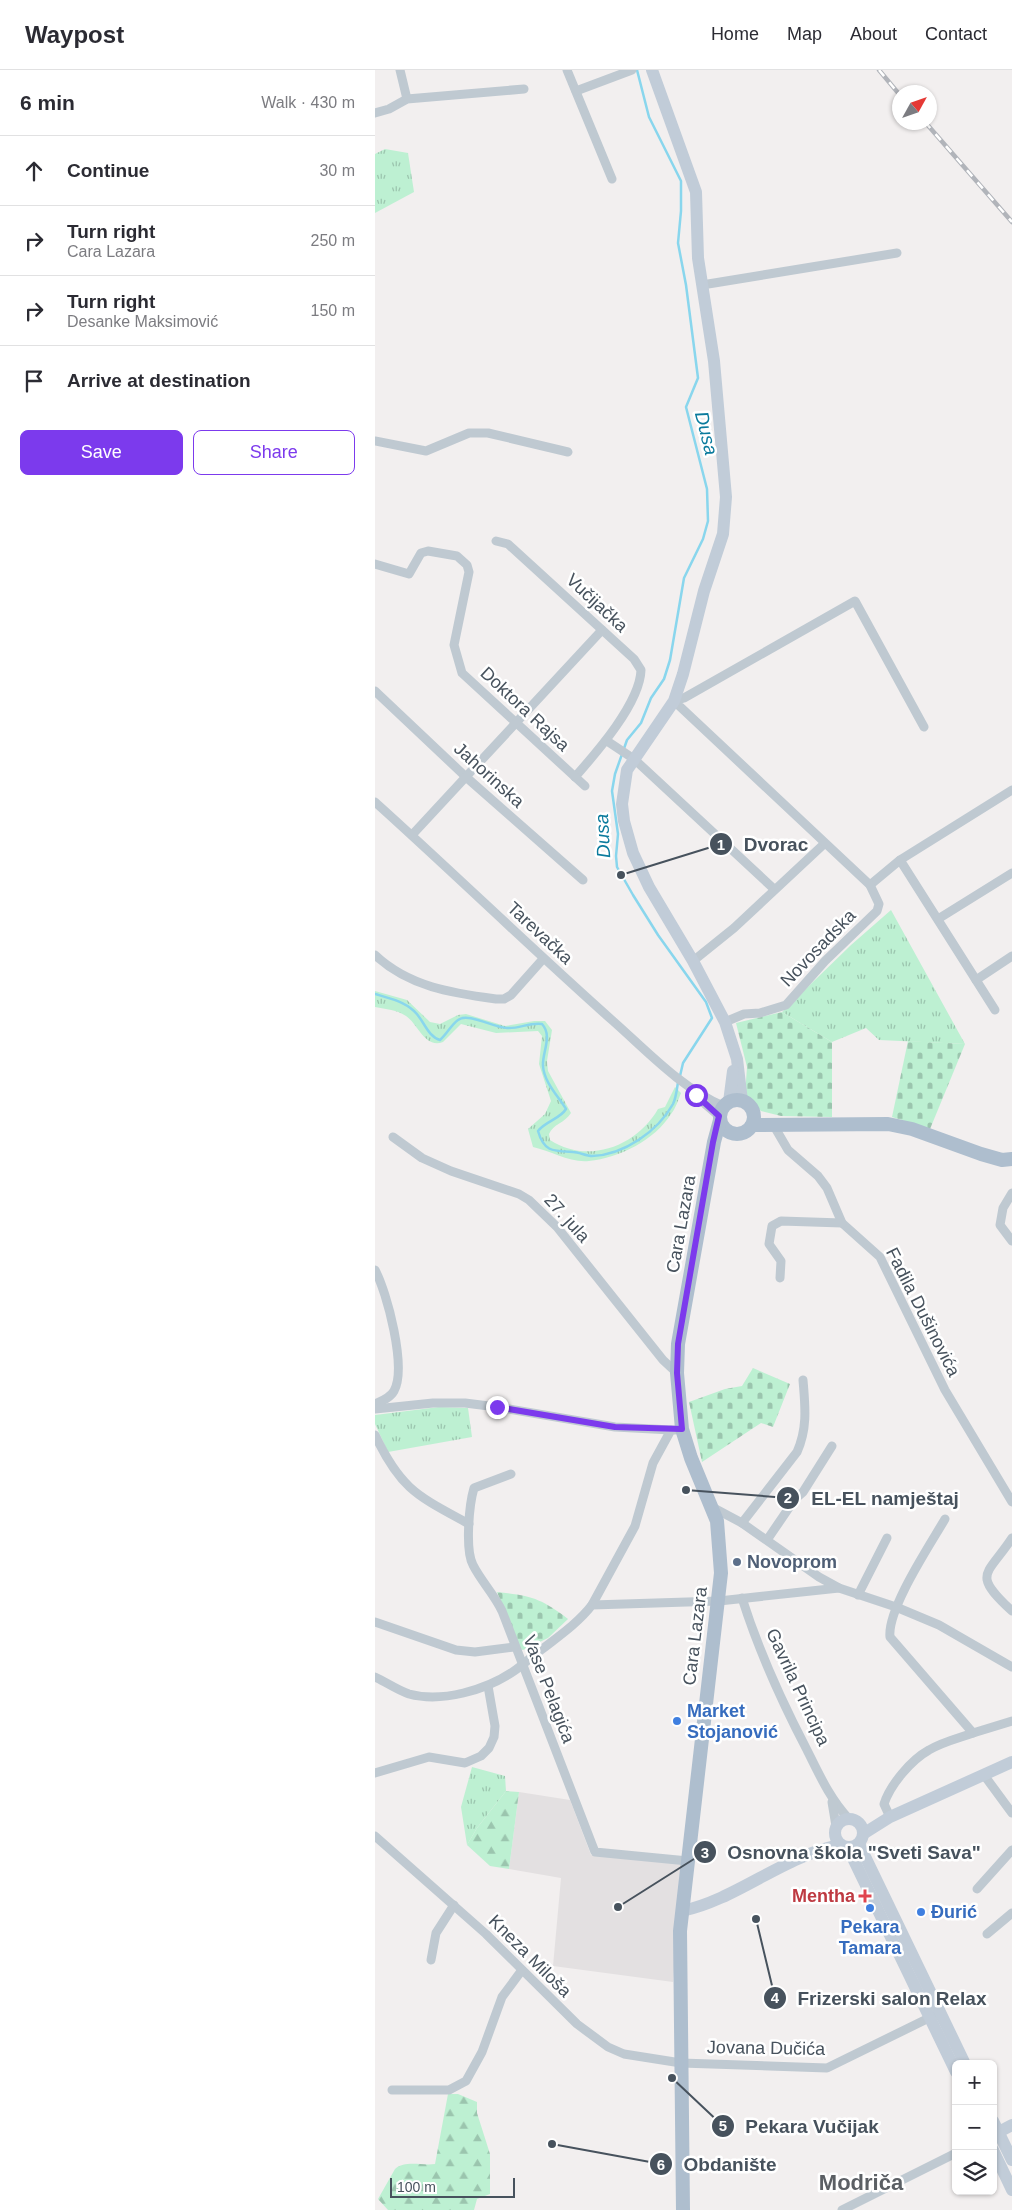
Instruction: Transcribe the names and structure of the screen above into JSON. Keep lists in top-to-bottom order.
{
  "streets": {
    "main road": ["Cara Lazara", "Gavrila Principa"],
    "street": [
      "Vučijačka",
      "Doktora Rajsa",
      "Jahorinska",
      "Tarevačka",
      "Novosadska",
      "27. jula",
      "Fadila Dušinovića",
      "Vase Pelagića",
      "Kneza Miloša",
      "Jovana Dučića"
    ]
  },
  "crossings": [
    ["Vučijačka", "Doktora Rajsa"],
    ["Tarevačka", "Cara Lazara"],
    ["27. jula", "Cara Lazara"],
    ["Cara Lazara", "Vase Pelagića"],
    ["Cara Lazara", "Kneza Miloša"],
    ["Cara Lazara", "Jovana Dučića"],
    ["Gavrila Principa", "Jovana Dučića"],
    ["Kneza Miloša", "Jovana Dučića"]
  ],
  "districts": ["Modriča"],
  "water": ["Dusa"],
  "places": {
    "other": [
      "Dvorac",
      "EL-EL namještaj",
      "Novoprom",
      "Market Stojanović",
      "Osnovna škola \"Sveti Sava\"",
      "Pekara Tamara",
      "Đurić",
      "Frizerski salon Relax",
      "Pekara Vučijak",
      "Obdanište"
    ],
    "health": ["Mentha"]
  },
  "scale_bar": "100 m",
  "north": "top right",
  "page": {
    "header": "Waypost",
    "nav": [
      "Home",
      "Map",
      "About",
      "Contact"
    ],
    "heading": ["6 min", "Walk · 430 m"],
    "list": [
      ["Continue", "30 m"],
      ["Turn right", "Cara Lazara", "250 m"],
      ["Turn right", "Desanke Maksimović", "150 m"],
      "Arrive at destination"
    ],
    "buttons": ["Save", "Share"],
    "map_buttons": ["+", "−"],
    "scale": "100 m"
  }
}
